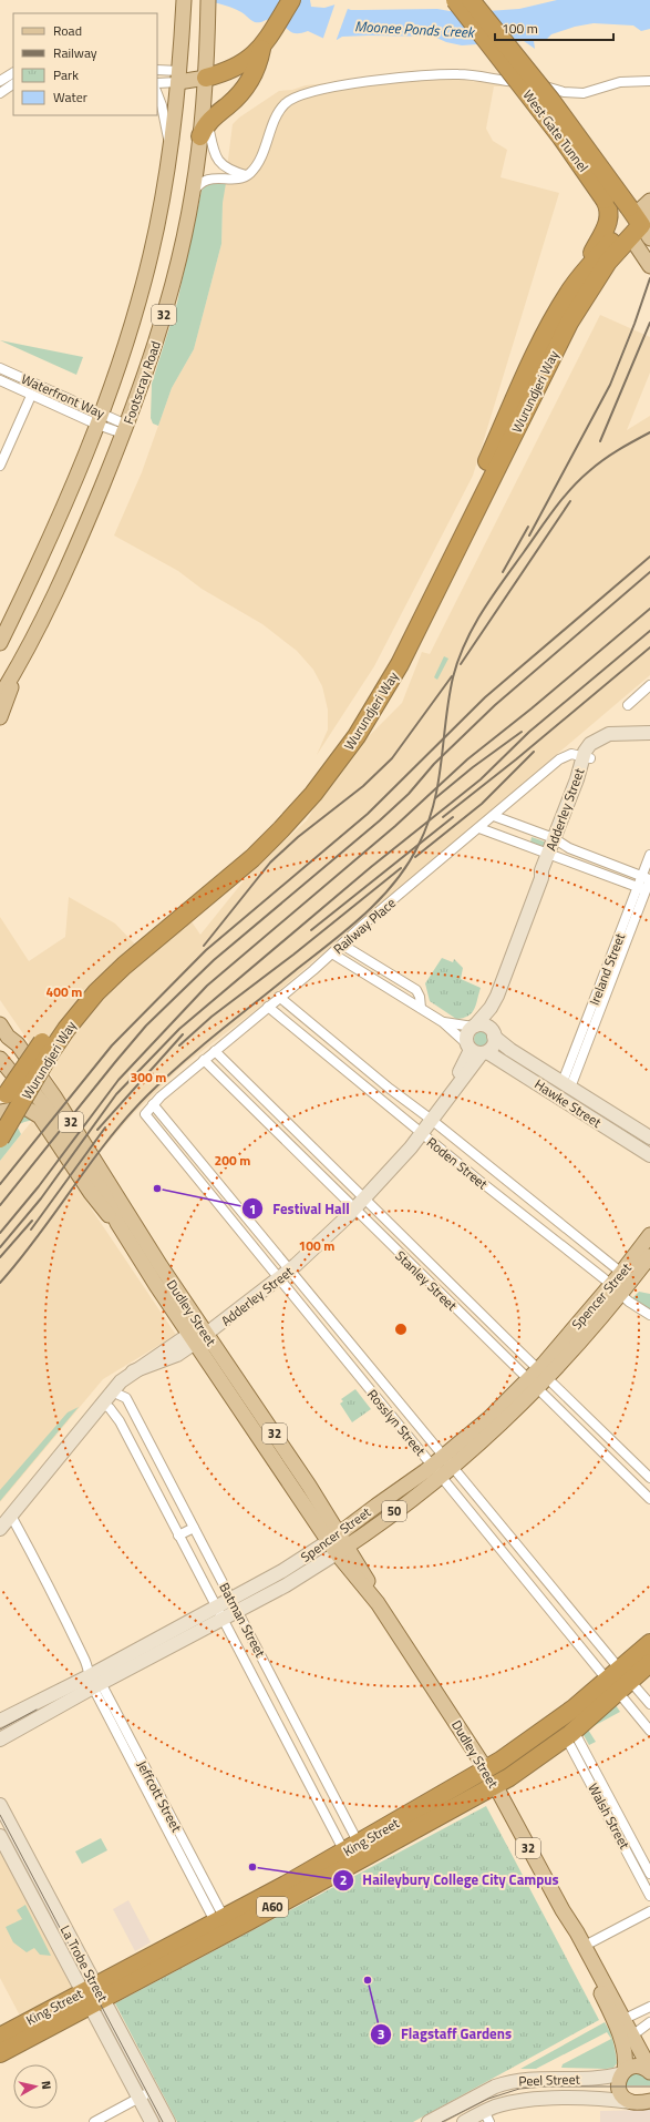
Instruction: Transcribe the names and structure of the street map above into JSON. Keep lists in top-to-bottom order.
{
  "streets": {
    "highway": [
      "West Gate Tunnel",
      "32",
      "Wurundjeri Way",
      "Dudley Street",
      "King Street",
      "A60"
    ],
    "main road": ["Footscray Road", "Spencer Street", "50"],
    "street": [
      "Waterfront Way",
      "Adderley Street",
      "Railway Place",
      "Ireland Street",
      "Hawke Street",
      "Roden Street",
      "Stanley Street",
      "Rosslyn Street",
      "Batman Street",
      "Jeffcott Street",
      "Walsh Street",
      "La Trobe Street",
      "Peel Street"
    ]
  },
  "crossings": [
    ["West Gate Tunnel", "Wurundjeri Way"],
    ["32", "Dudley Street"],
    ["32", "Peel Street"],
    ["Footscray Road", "Waterfront Way"],
    ["Wurundjeri Way", "Dudley Street"],
    ["Adderley Street", "Railway Place"],
    ["Adderley Street", "Hawke Street"],
    ["Adderley Street", "Roden Street"],
    ["Adderley Street", "Stanley Street"],
    ["Adderley Street", "Dudley Street"],
    ["Adderley Street", "Rosslyn Street"],
    ["Adderley Street", "Batman Street"],
    ["Adderley Street", "Jeffcott Street"],
    ["Railway Place", "Hawke Street"],
    ["Railway Place", "Roden Street"],
    ["Railway Place", "Stanley Street"],
    ["Railway Place", "Rosslyn Street"],
    ["Ireland Street", "Hawke Street"],
    ["Roden Street", "Spencer Street"],
    ["Stanley Street", "Spencer Street"],
    ["Spencer Street", "Dudley Street"],
    ["Spencer Street", "Rosslyn Street"],
    ["Spencer Street", "Batman Street"],
    ["Spencer Street", "Jeffcott Street"],
    ["Dudley Street", "King Street"],
    ["Dudley Street", "Peel Street"],
    ["Rosslyn Street", "King Street"],
    ["Batman Street", "King Street"],
    ["Jeffcott Street", "King Street"],
    ["Walsh Street", "King Street"],
    ["King Street", "La Trobe Street"]
  ],
  "water": ["Moonee Ponds Creek"],
  "places": ["Festival Hall", "Haileybury College City Campus", "Flagstaff Gardens"],
  "legend": [
    "Road",
    "Railway",
    "Park",
    "Water"
  ],
  "scale_bar": "100 m",
  "north": "right",
  "rings": [
    "400 m",
    "300 m",
    "200 m",
    "100 m"
  ]
}
